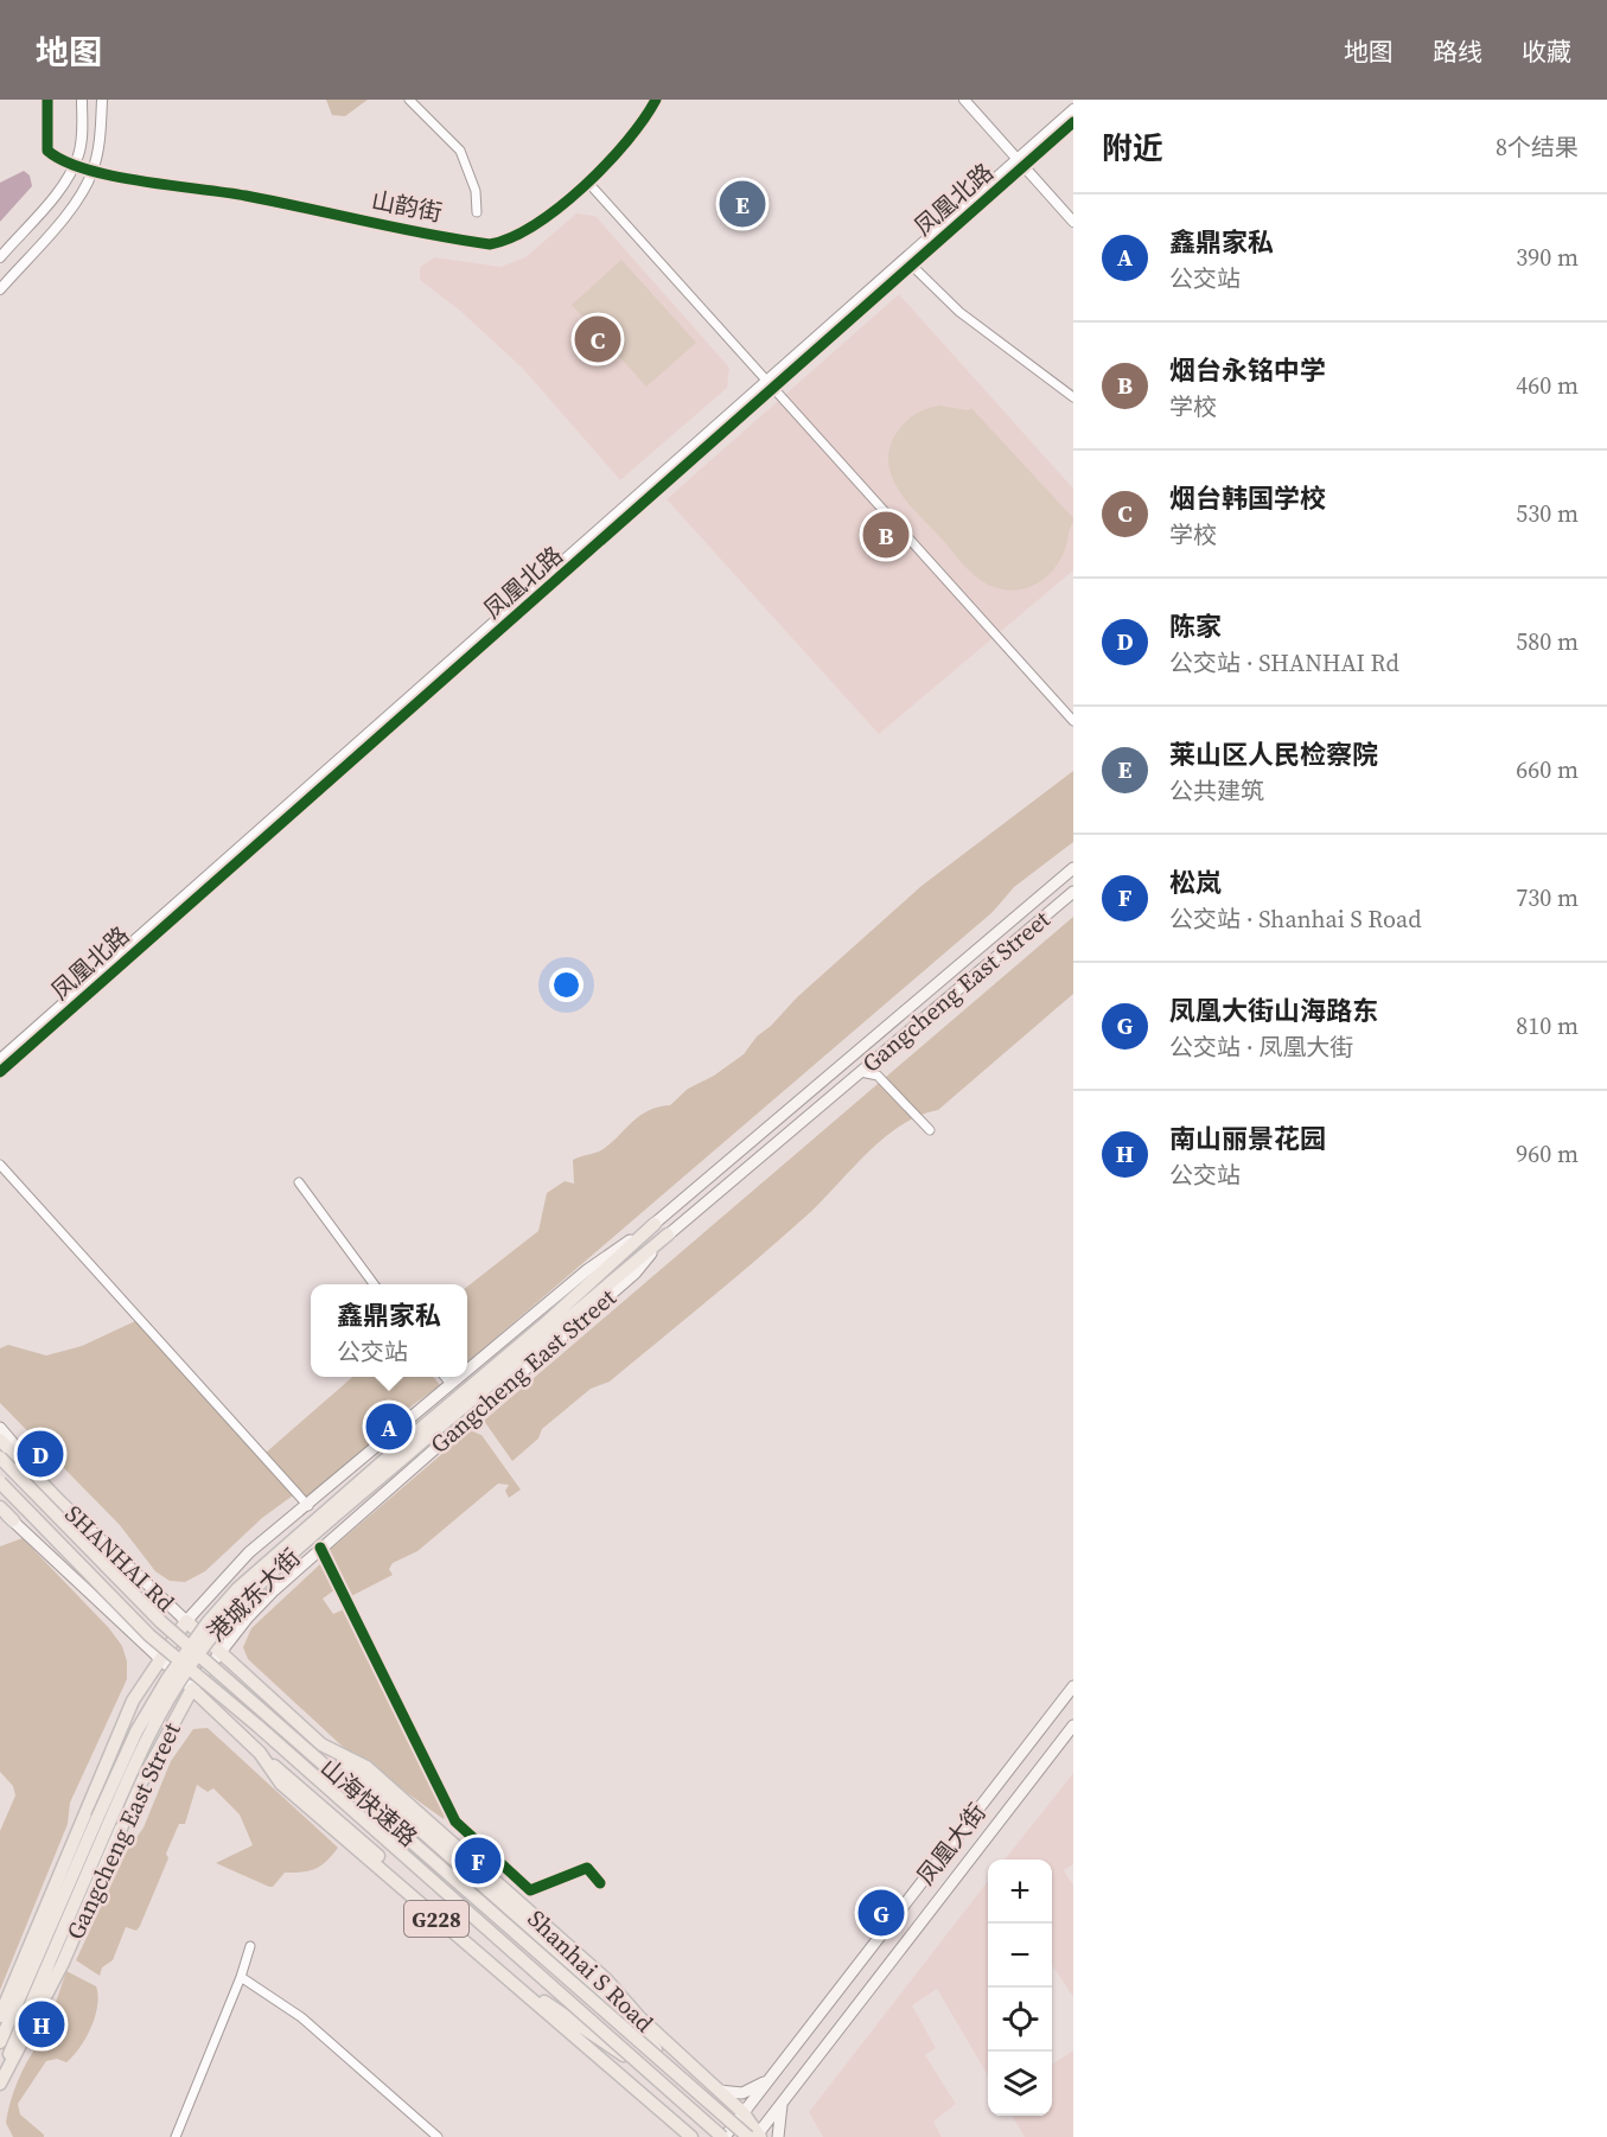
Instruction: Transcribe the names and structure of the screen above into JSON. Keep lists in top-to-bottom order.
{
  "streets": {
    "highway": [
      "Gangcheng East Street",
      "港城东大街",
      "山海快速路",
      "G228",
      "Shanhai S Road"
    ],
    "main road": ["SHANHAI Rd", "凤凰大街"],
    "street": ["凤凰北路", "山韵街"]
  },
  "crossings": [
    ["Gangcheng East Street", "SHANHAI Rd"],
    ["Gangcheng East Street", "港城东大街"],
    ["Gangcheng East Street", "G228"],
    ["Gangcheng East Street", "Shanhai S Road"],
    ["SHANHAI Rd", "港城东大街"],
    ["SHANHAI Rd", "G228"],
    ["SHANHAI Rd", "Shanhai S Road"],
    ["港城东大街", "Shanhai S Road"],
    ["山海快速路", "凤凰大街"],
    ["山海快速路", "Shanhai S Road"],
    ["凤凰大街", "Shanhai S Road"]
  ],
  "page": {
    "header": "地图",
    "nav": ["地图", "路线", "收藏"],
    "heading": ["附近", "8个结果"],
    "pins": [
      "E",
      "C",
      "B",
      "A",
      "D",
      "F",
      "G",
      "H"
    ],
    "list": [
      {
        "mark": "A",
        "name": "鑫鼎家私",
        "note": "公交站",
        "value": "390 m"
      },
      {
        "mark": "B",
        "name": "烟台永铭中学",
        "note": "学校",
        "value": "460 m"
      },
      {
        "mark": "C",
        "name": "烟台韩国学校",
        "note": "学校",
        "value": "530 m"
      },
      {
        "mark": "D",
        "name": "陈家",
        "note": "公交站 · SHANHAI Rd",
        "value": "580 m"
      },
      {
        "mark": "E",
        "name": "莱山区人民检察院",
        "note": "公共建筑",
        "value": "660 m"
      },
      {
        "mark": "F",
        "name": "松岚",
        "note": "公交站 · Shanhai S Road",
        "value": "730 m"
      },
      {
        "mark": "G",
        "name": "凤凰大街山海路东",
        "note": "公交站 · 凤凰大街",
        "value": "810 m"
      },
      {
        "mark": "H",
        "name": "南山丽景花园",
        "note": "公交站",
        "value": "960 m"
      }
    ],
    "popup": ["鑫鼎家私", "公交站"],
    "map_buttons": ["+", "−"]
  }
}
